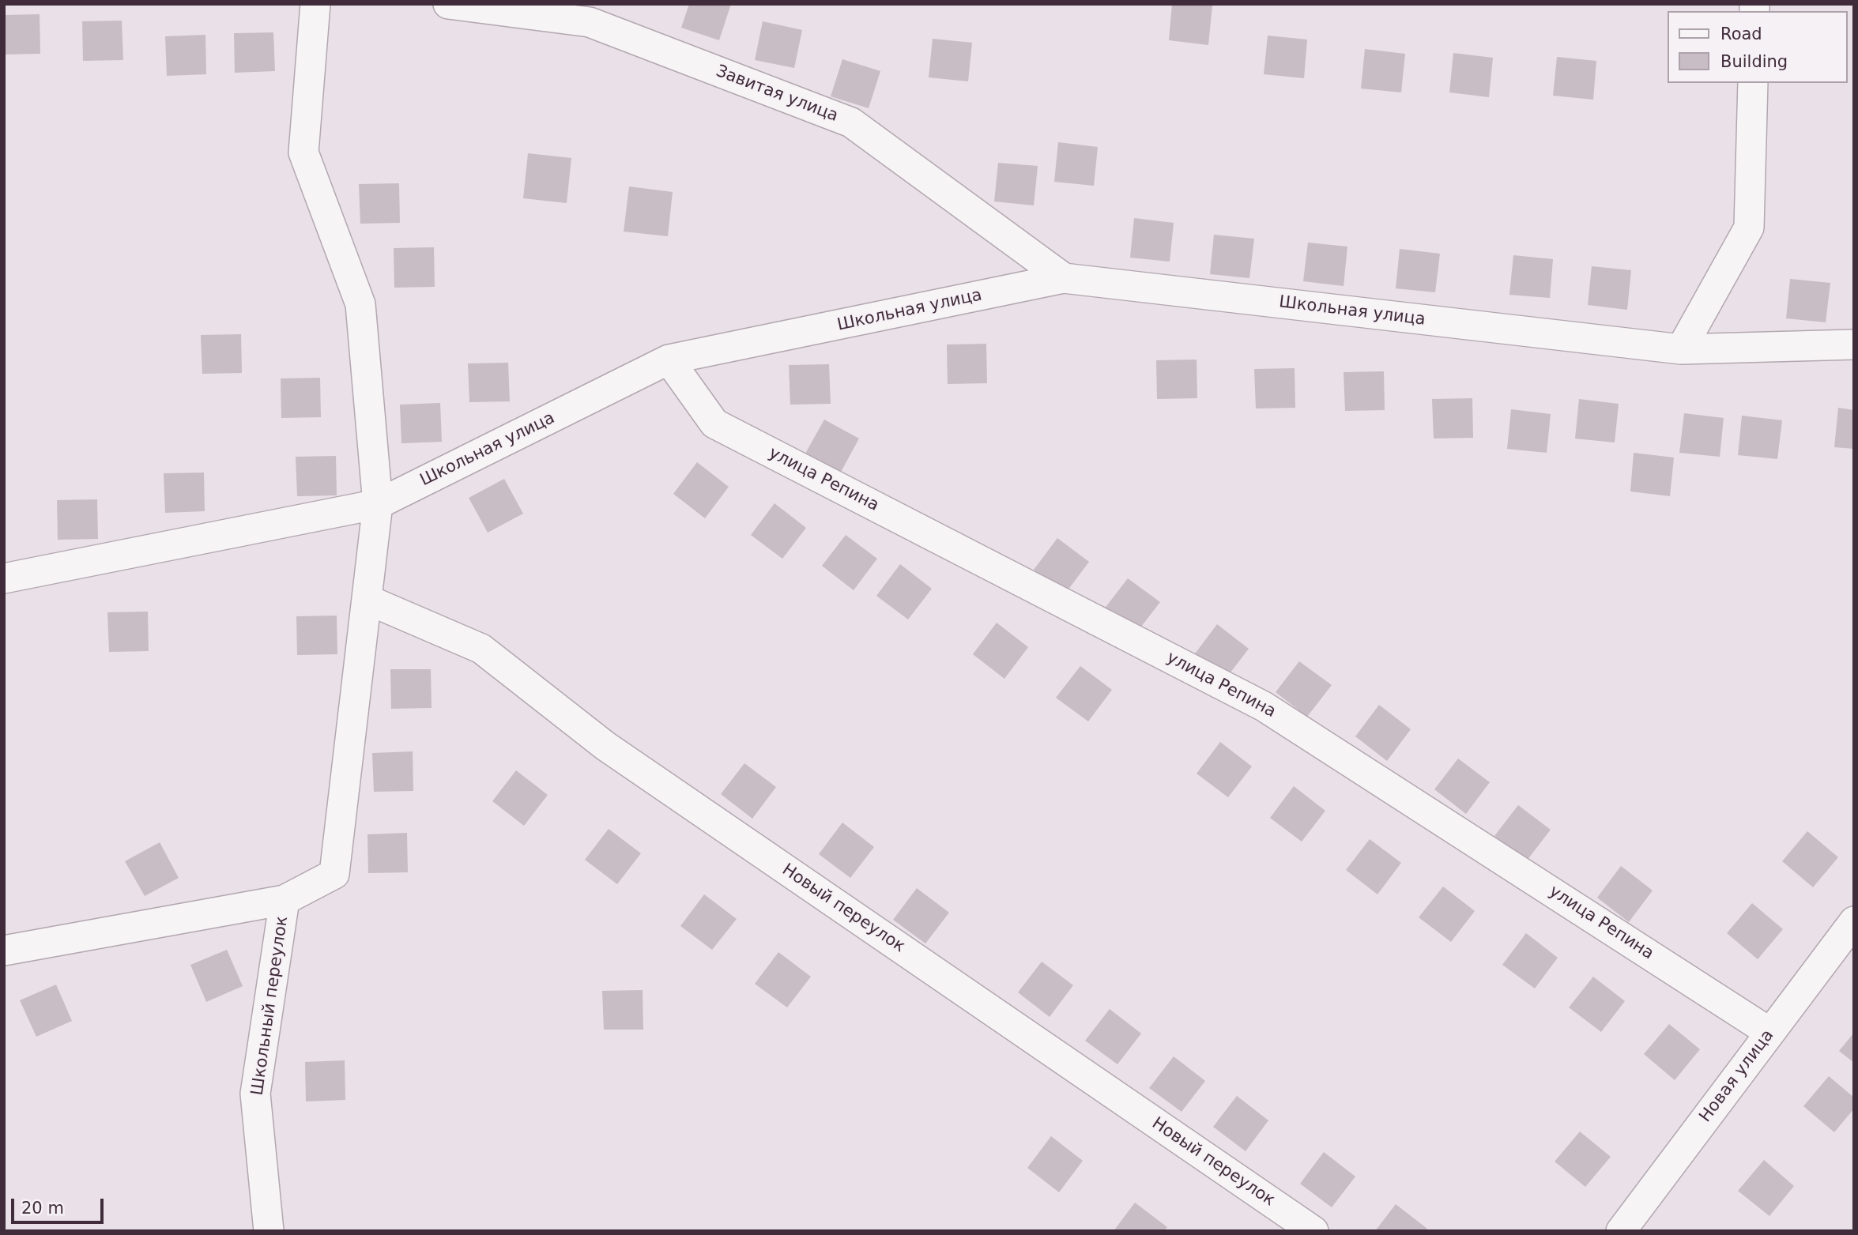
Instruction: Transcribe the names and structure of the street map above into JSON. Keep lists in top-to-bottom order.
{
  "streets": {
    "street": [
      "Завитая улица",
      "Школьная улица",
      "улица Репина",
      "Новый переулок",
      "Школьный переулок",
      "Новая улица"
    ]
  },
  "crossings": [
    ["Завитая улица", "Школьная улица"],
    ["Школьная улица", "улица Репина"],
    ["улица Репина", "Новая улица"]
  ],
  "legend": ["Road", "Building"],
  "scale_bar": "20 m"
}
